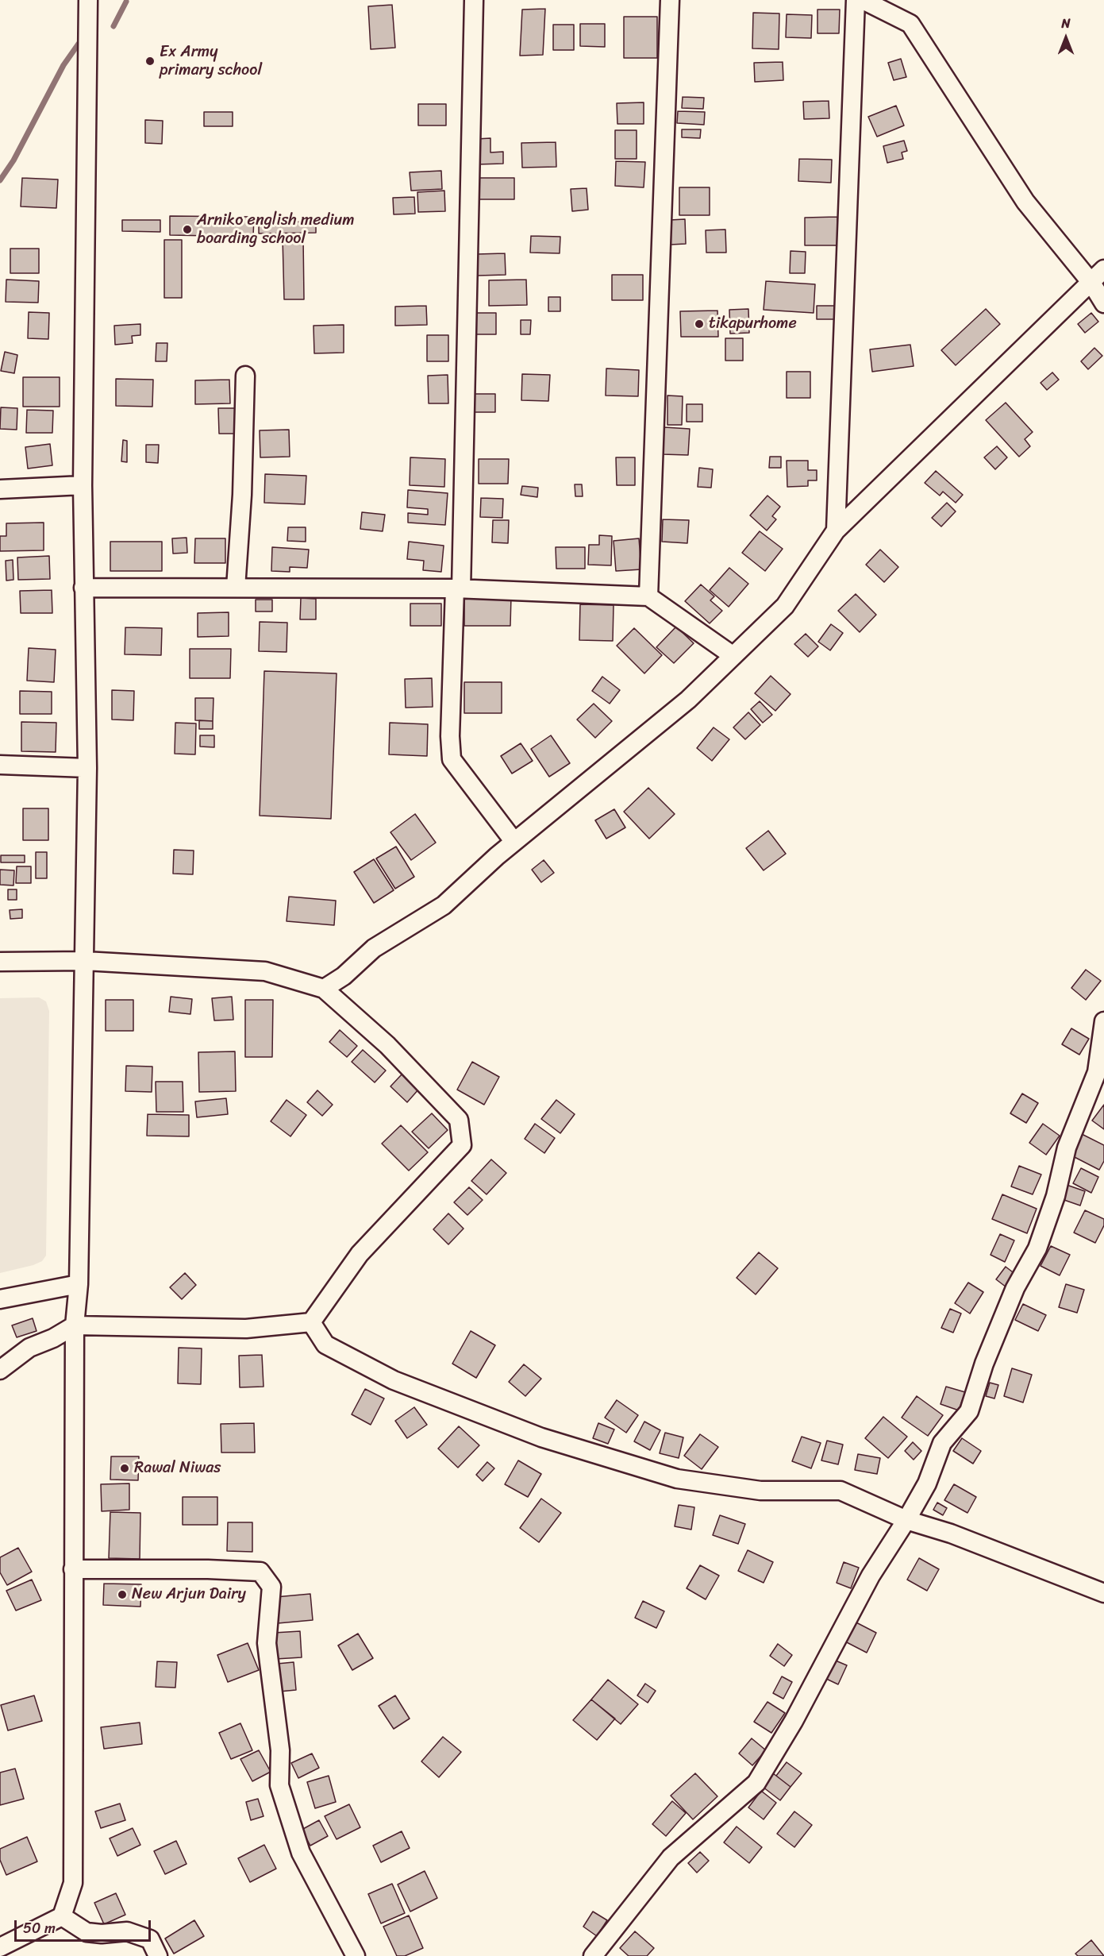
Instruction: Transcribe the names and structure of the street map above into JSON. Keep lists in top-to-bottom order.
{
  "places": [
    "Ex Army primary school",
    "Arniko english medium boarding school",
    "tikapurhome",
    "Rawal Niwas",
    "New Arjun Dairy"
  ],
  "scale_bar": "50 m",
  "north": "top"
}
